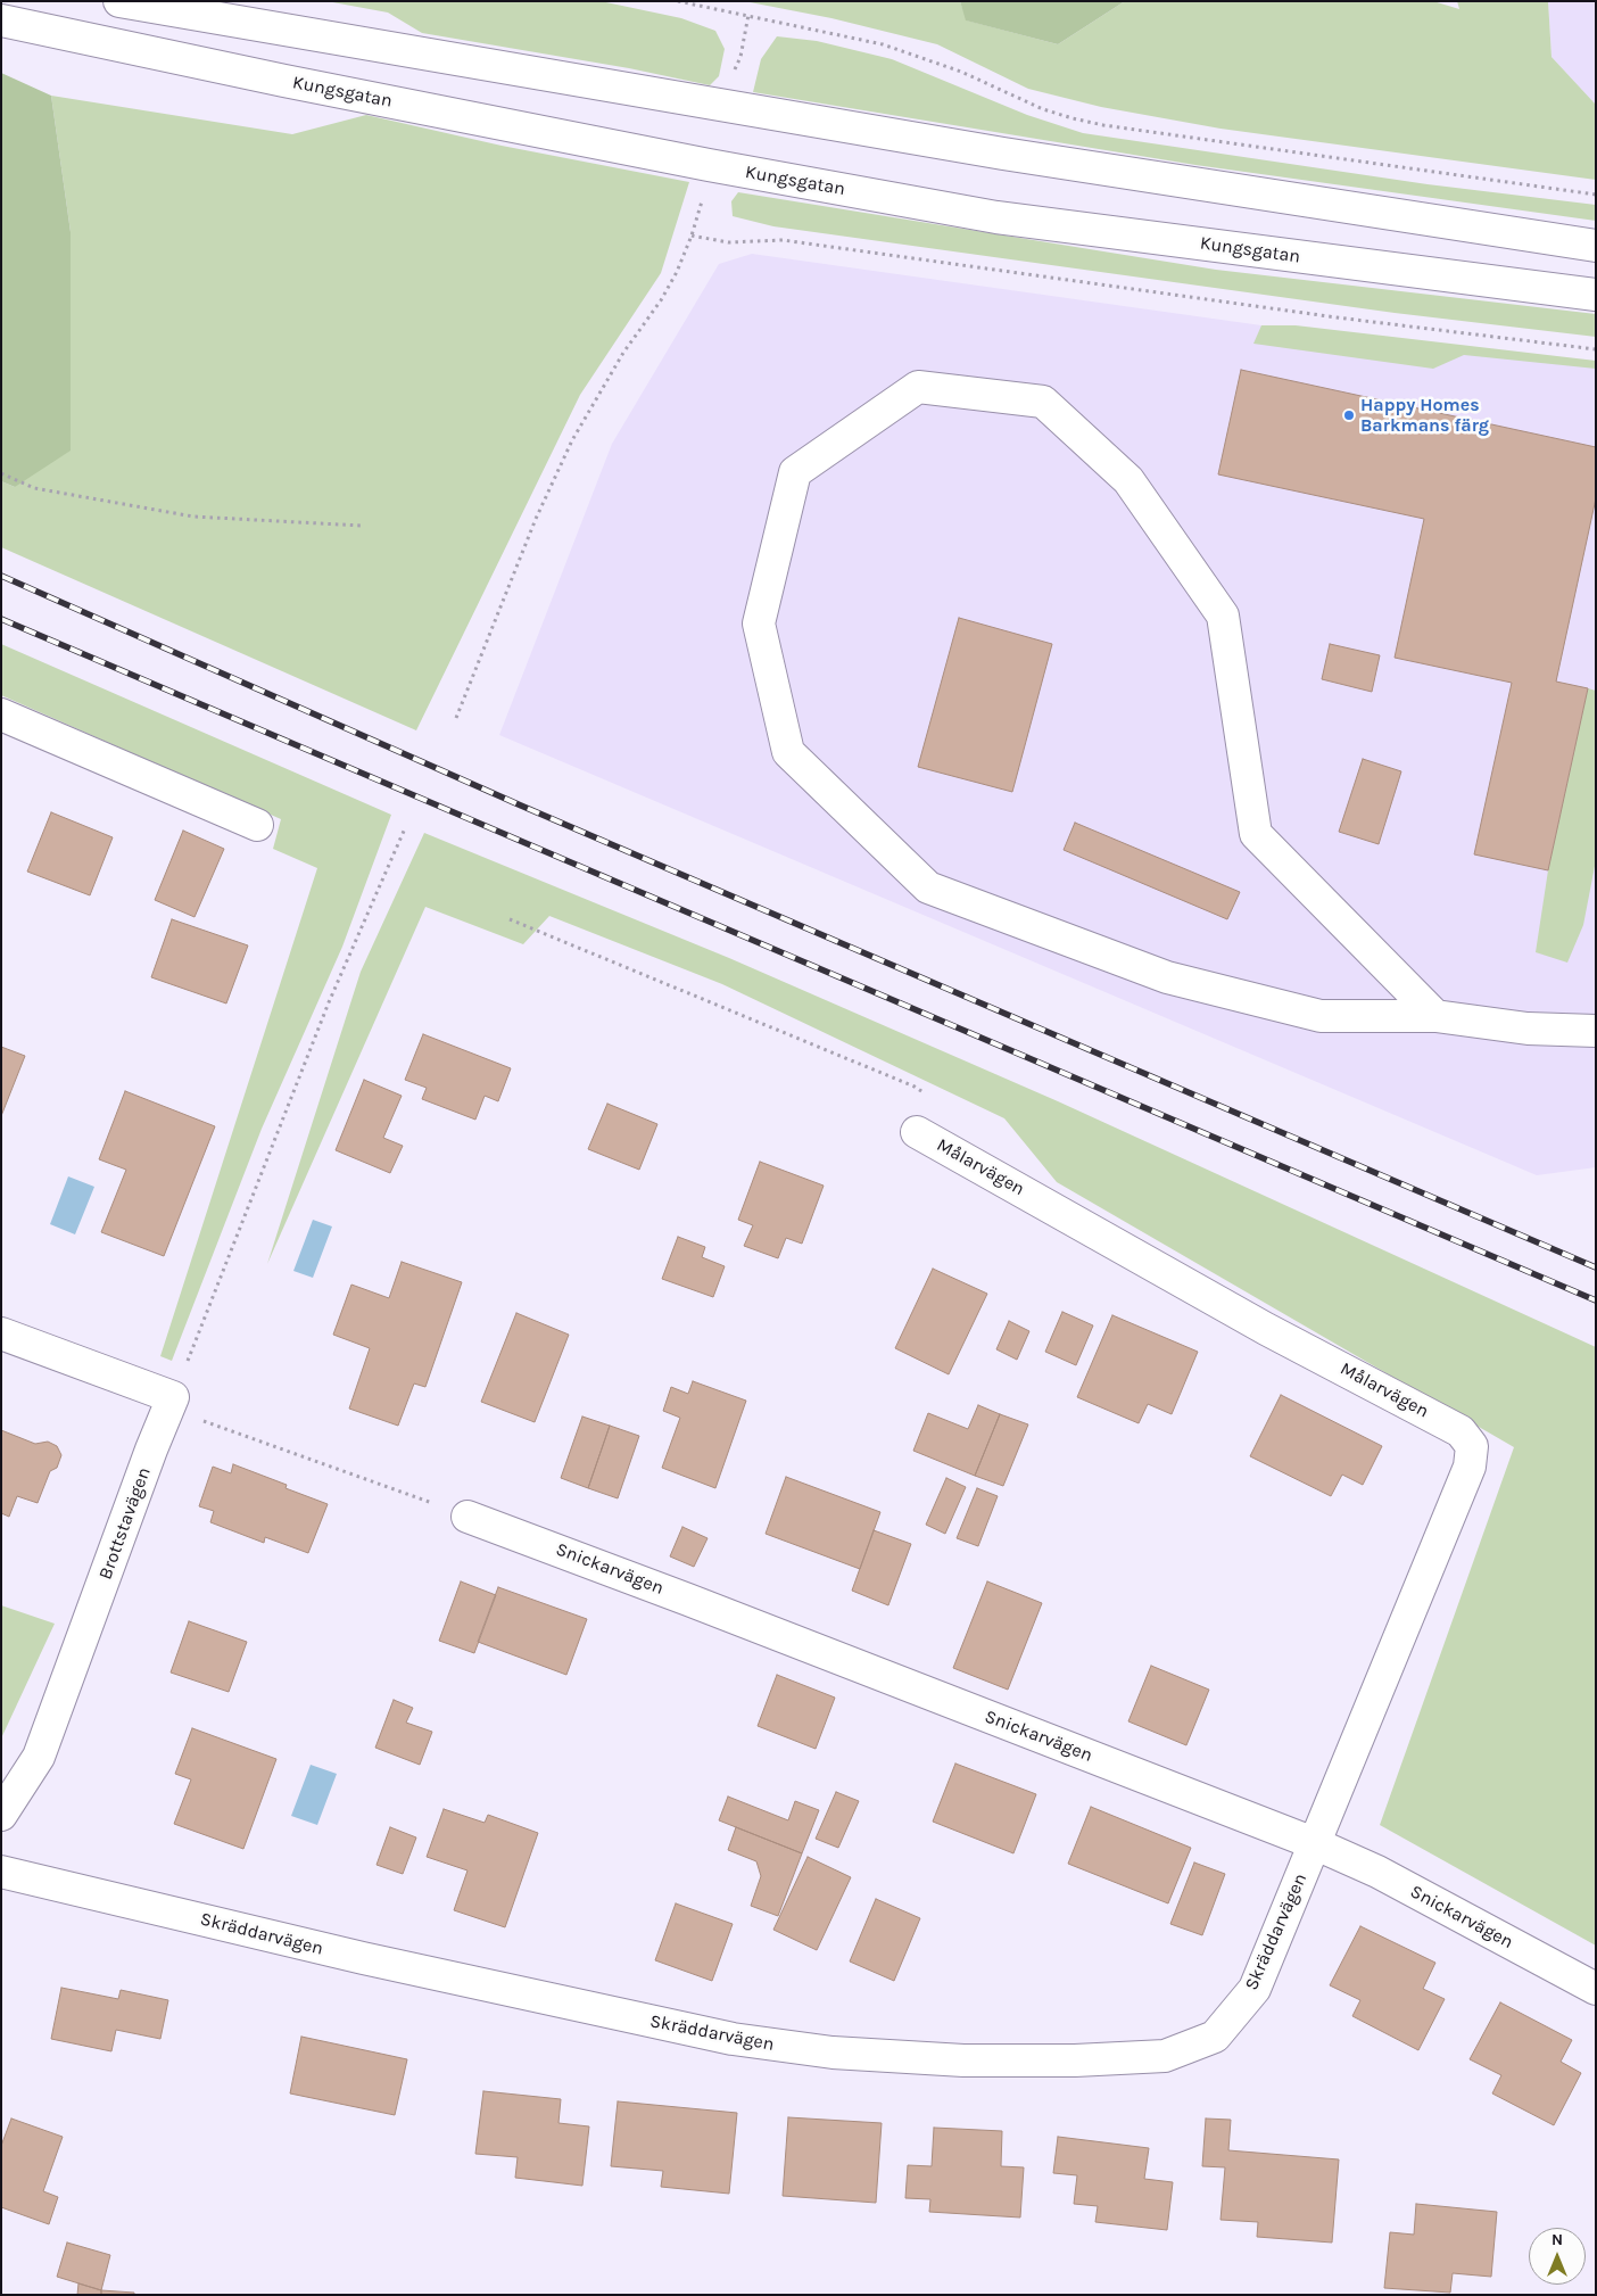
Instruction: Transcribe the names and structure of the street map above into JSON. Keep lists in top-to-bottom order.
{
  "streets": {
    "street": [
      "Kungsgatan",
      "Målarvägen",
      "Brottstavägen",
      "Snickarvägen",
      "Skräddarvägen"
    ]
  },
  "crossings": [
    ["Målarvägen", "Snickarvägen"],
    ["Målarvägen", "Skräddarvägen"],
    ["Snickarvägen", "Skräddarvägen"]
  ],
  "places": ["Happy Homes Barkmans färg"],
  "north": "top"
}
